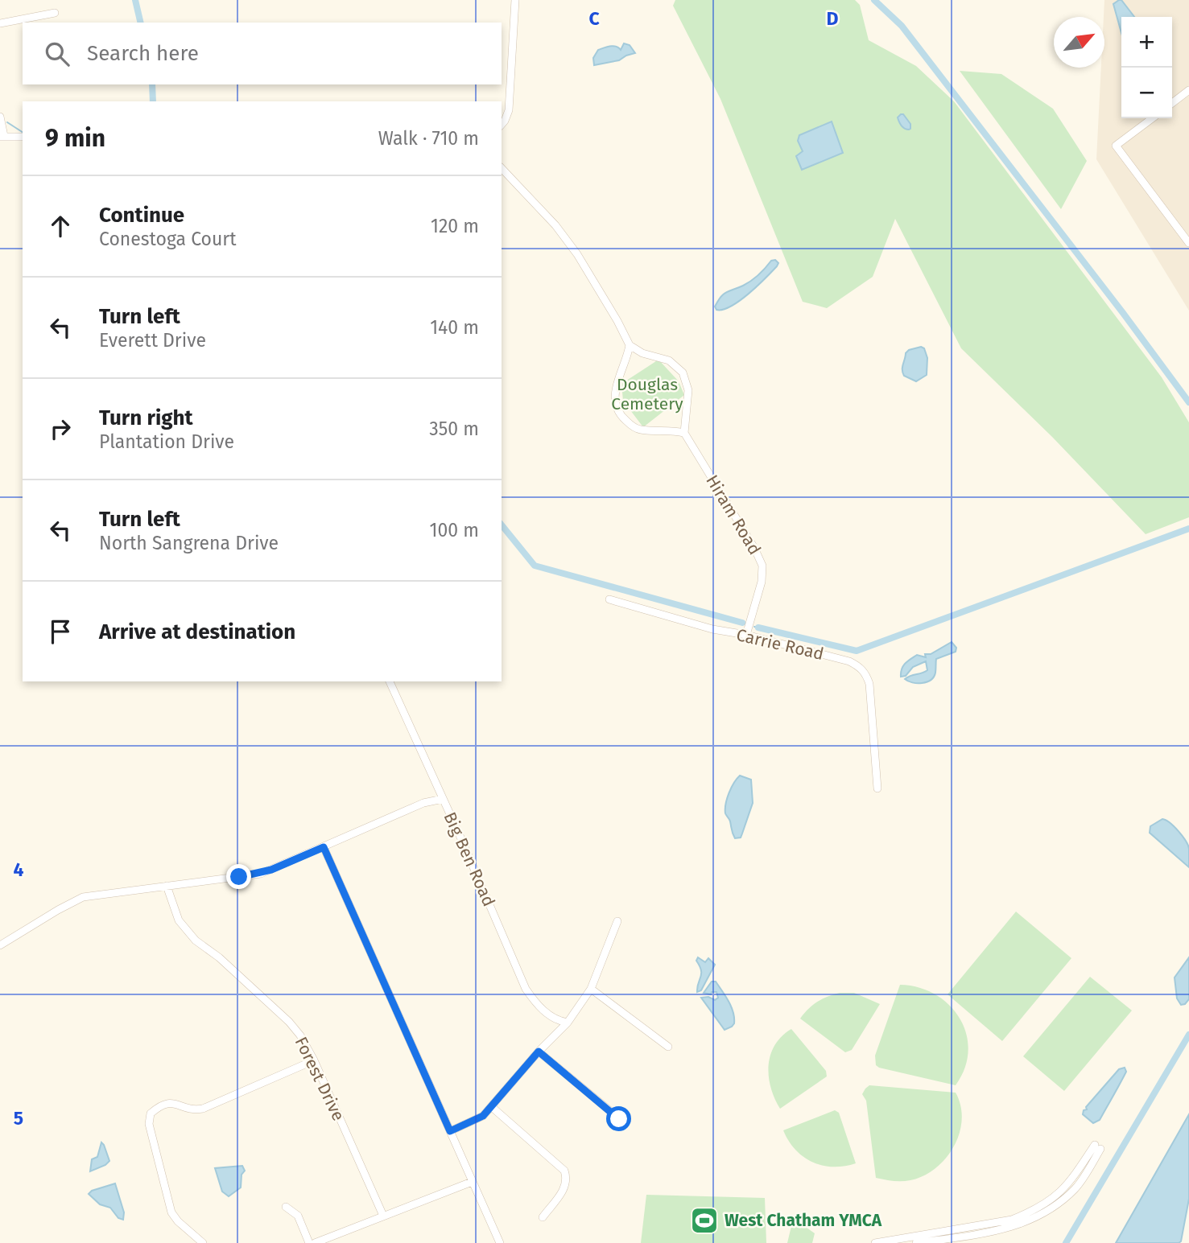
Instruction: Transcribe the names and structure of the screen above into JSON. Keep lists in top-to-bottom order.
{
  "streets": {
    "street": [
      "Hiram Road",
      "Carrie Road",
      "Big Ben Road",
      "Forest Drive"
    ]
  },
  "crossings": [
    ["Hiram Road", "Carrie Road"]
  ],
  "parks": ["Douglas Cemetery"],
  "places": {
    "sports": ["West Chatham YMCA"]
  },
  "north": "top right",
  "page": {
    "map_buttons": ["+", "−"],
    "search": "Search here",
    "heading": ["9 min", "Walk · 710 m"],
    "list": [
      ["Continue", "Conestoga Court", "120 m"],
      ["Turn left", "Everett Drive", "140 m"],
      ["Turn right", "Plantation Drive", "350 m"],
      ["Turn left", "North Sangrena Drive", "100 m"],
      "Arrive at destination"
    ]
  },
  "grid": {
    "columns": ["C", "D"],
    "rows": ["4", "5"]
  }
}
